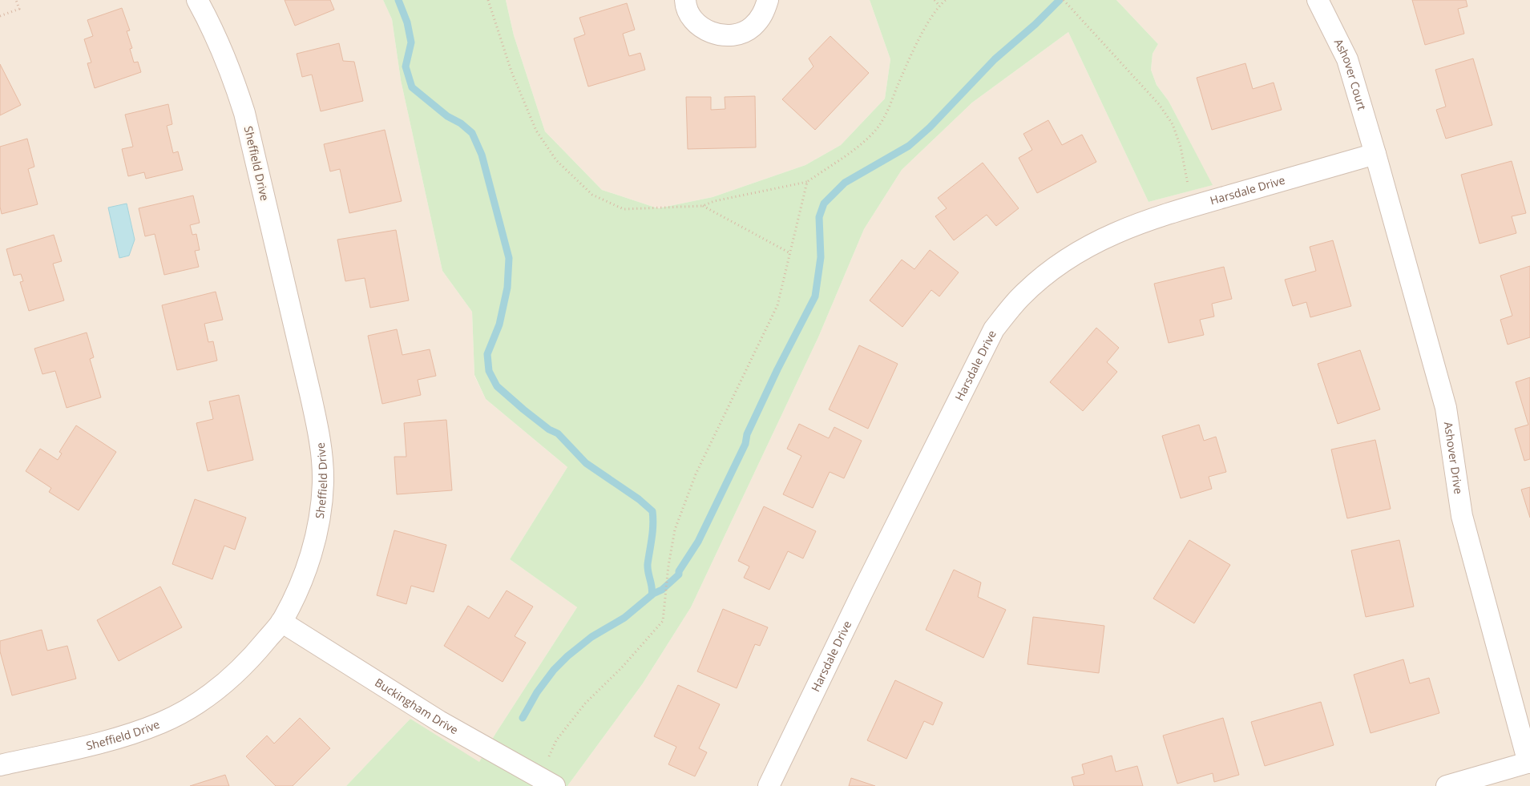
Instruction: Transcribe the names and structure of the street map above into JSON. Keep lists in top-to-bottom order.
{
  "streets": {
    "street": [
      "Ashover Court",
      "Sheffield Drive",
      "Harsdale Drive",
      "Ashover Drive",
      "Buckingham Drive"
    ]
  },
  "crossings": [
    ["Ashover Court", "Harsdale Drive"],
    ["Ashover Court", "Ashover Drive"],
    ["Sheffield Drive", "Buckingham Drive"],
    ["Harsdale Drive", "Ashover Drive"]
  ]
}
